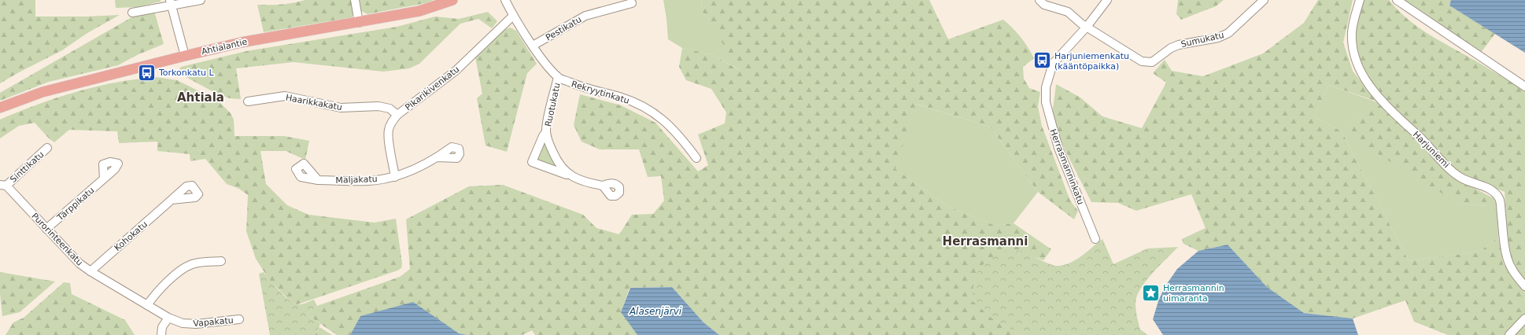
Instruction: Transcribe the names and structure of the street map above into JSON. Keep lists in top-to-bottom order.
{
  "streets": {
    "main road": ["Ahtialantie"],
    "street": [
      "Pestikatu",
      "Sumukatu",
      "Pikarikivenkatu",
      "Rekryytinkatu",
      "Haarikkakatu",
      "Ruotukatu",
      "Harjuniemi",
      "Sinttikatu",
      "Herrasmanninkatu",
      "Maljakatu",
      "Tärppikatu",
      "Kohokatu",
      "Purorinteenkatu",
      "Vapakatu"
    ]
  },
  "crossings": [
    ["Pestikatu", "Rekryytinkatu"],
    ["Sumukatu", "Herrasmanninkatu"],
    ["Pikarikivenkatu", "Rekryytinkatu"],
    ["Pikarikivenkatu", "Haarikkakatu"],
    ["Pikarikivenkatu", "Maljakatu"],
    ["Rekryytinkatu", "Ruotukatu"],
    ["Sinttikatu", "Purorinteenkatu"],
    ["Tärppikatu", "Purorinteenkatu"],
    ["Kohokatu", "Purorinteenkatu"],
    ["Purorinteenkatu", "Vapakatu"]
  ],
  "districts": ["Ahtiala", "Herrasmanni"],
  "water": ["Alasenjärvi"],
  "places": {
    "bus stop": ["Harjuniemenkatu (kääntöpaikka)", "Torkonkatu L"],
    "place": ["Herrasmannin uimaranta"]
  }
}
